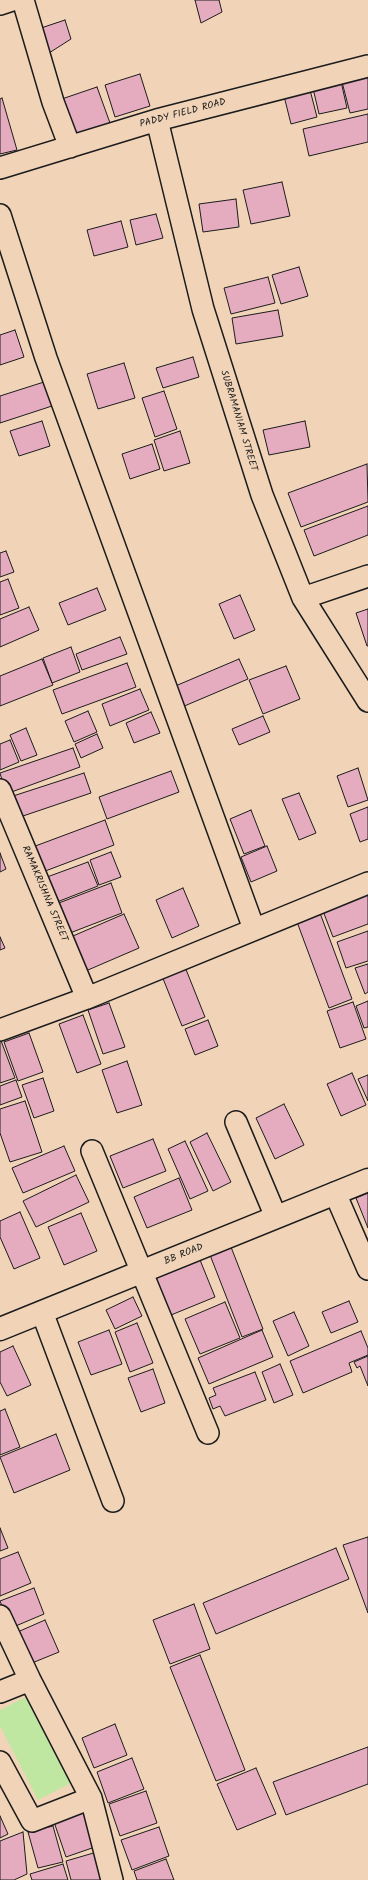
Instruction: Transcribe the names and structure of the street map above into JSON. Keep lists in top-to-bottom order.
{
  "streets": {
    "street": [
      "PADDY FIELD ROAD",
      "SUBRAMANIAM STREET",
      "RAMAKRISHNA STREET",
      "BB ROAD"
    ]
  },
  "crossings": [
    ["PADDY FIELD ROAD", "SUBRAMANIAM STREET"]
  ]
}
